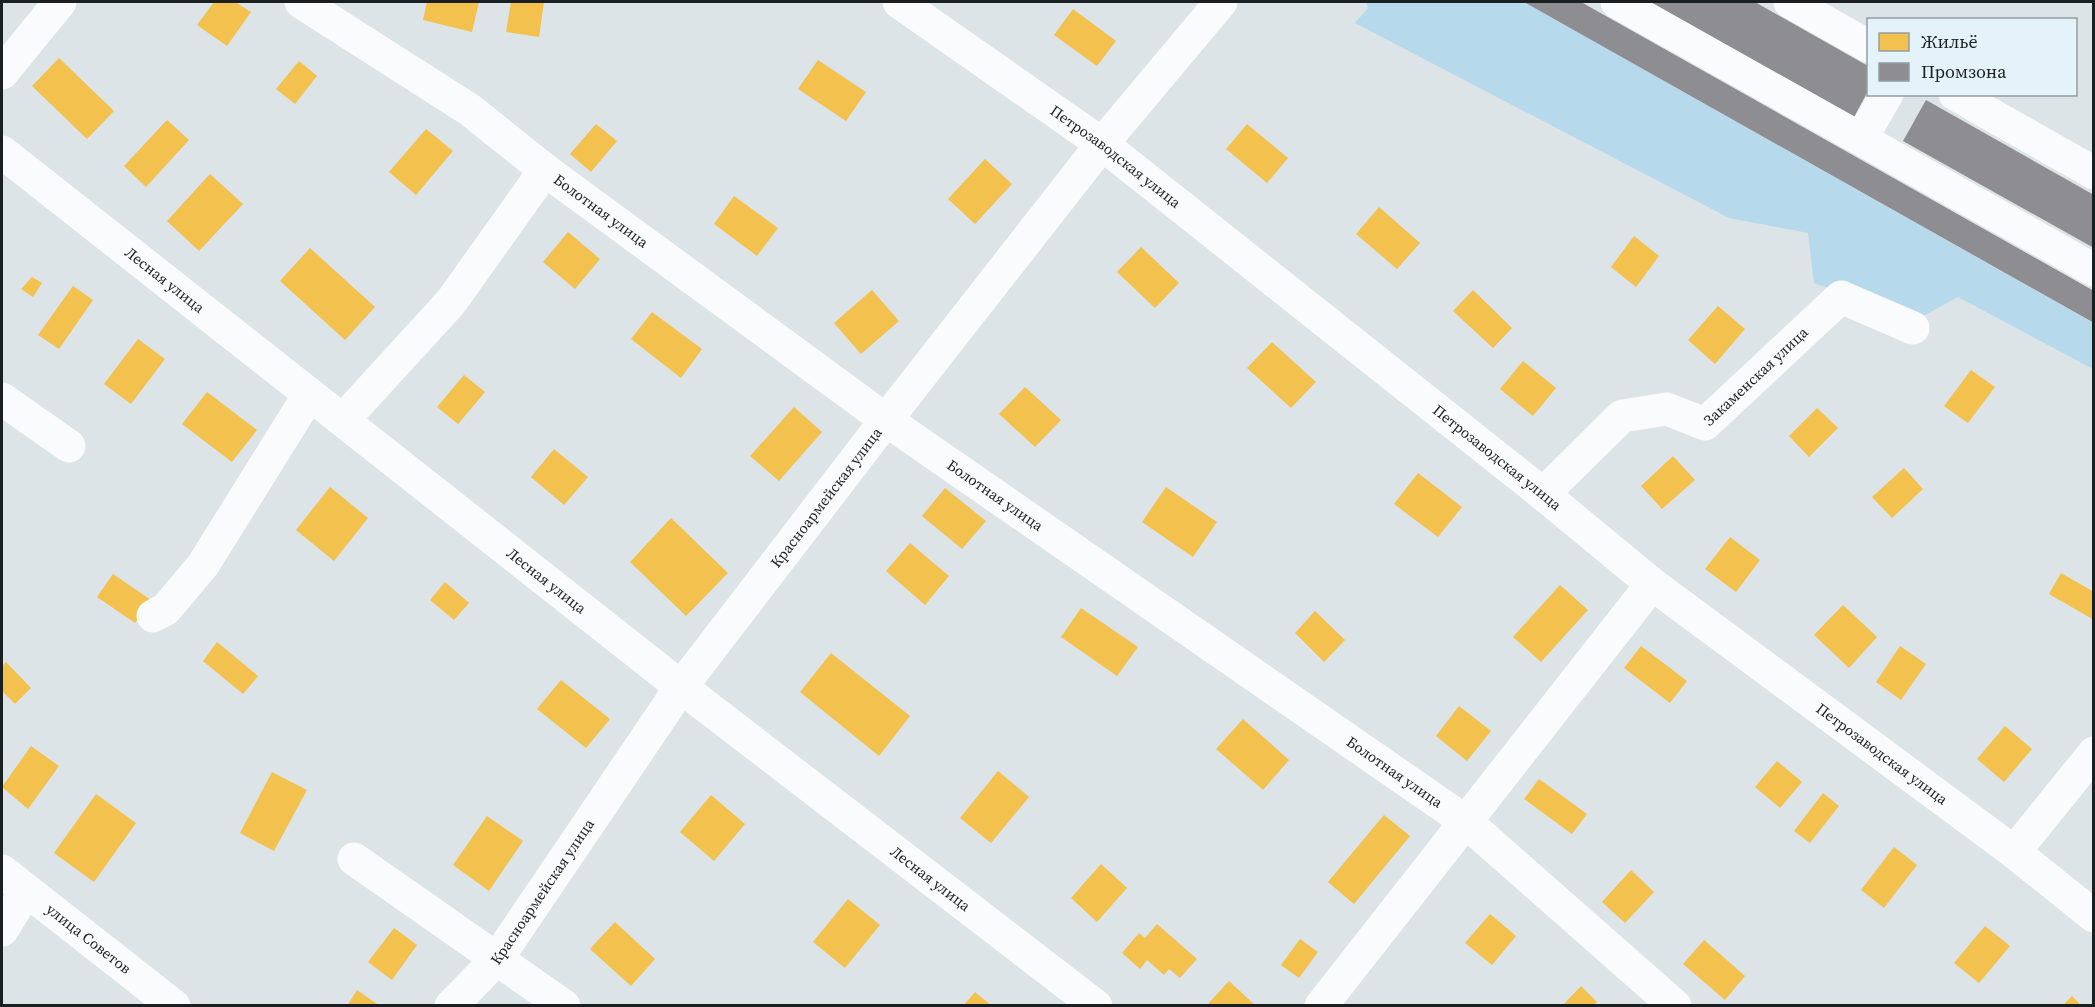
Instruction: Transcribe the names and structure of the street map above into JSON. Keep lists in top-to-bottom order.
{
  "streets": {
    "street": [
      "Петрозаводская улица",
      "Болотная улица",
      "Лесная улица",
      "Закаменская улица",
      "Красноармейская улица",
      "улица Советов"
    ]
  },
  "crossings": [
    ["Петрозаводская улица", "Закаменская улица"],
    ["Петрозаводская улица", "Красноармейская улица"],
    ["Болотная улица", "Красноармейская улица"],
    ["Лесная улица", "Красноармейская улица"]
  ],
  "legend": ["Жильё", "Промзона"]
}
